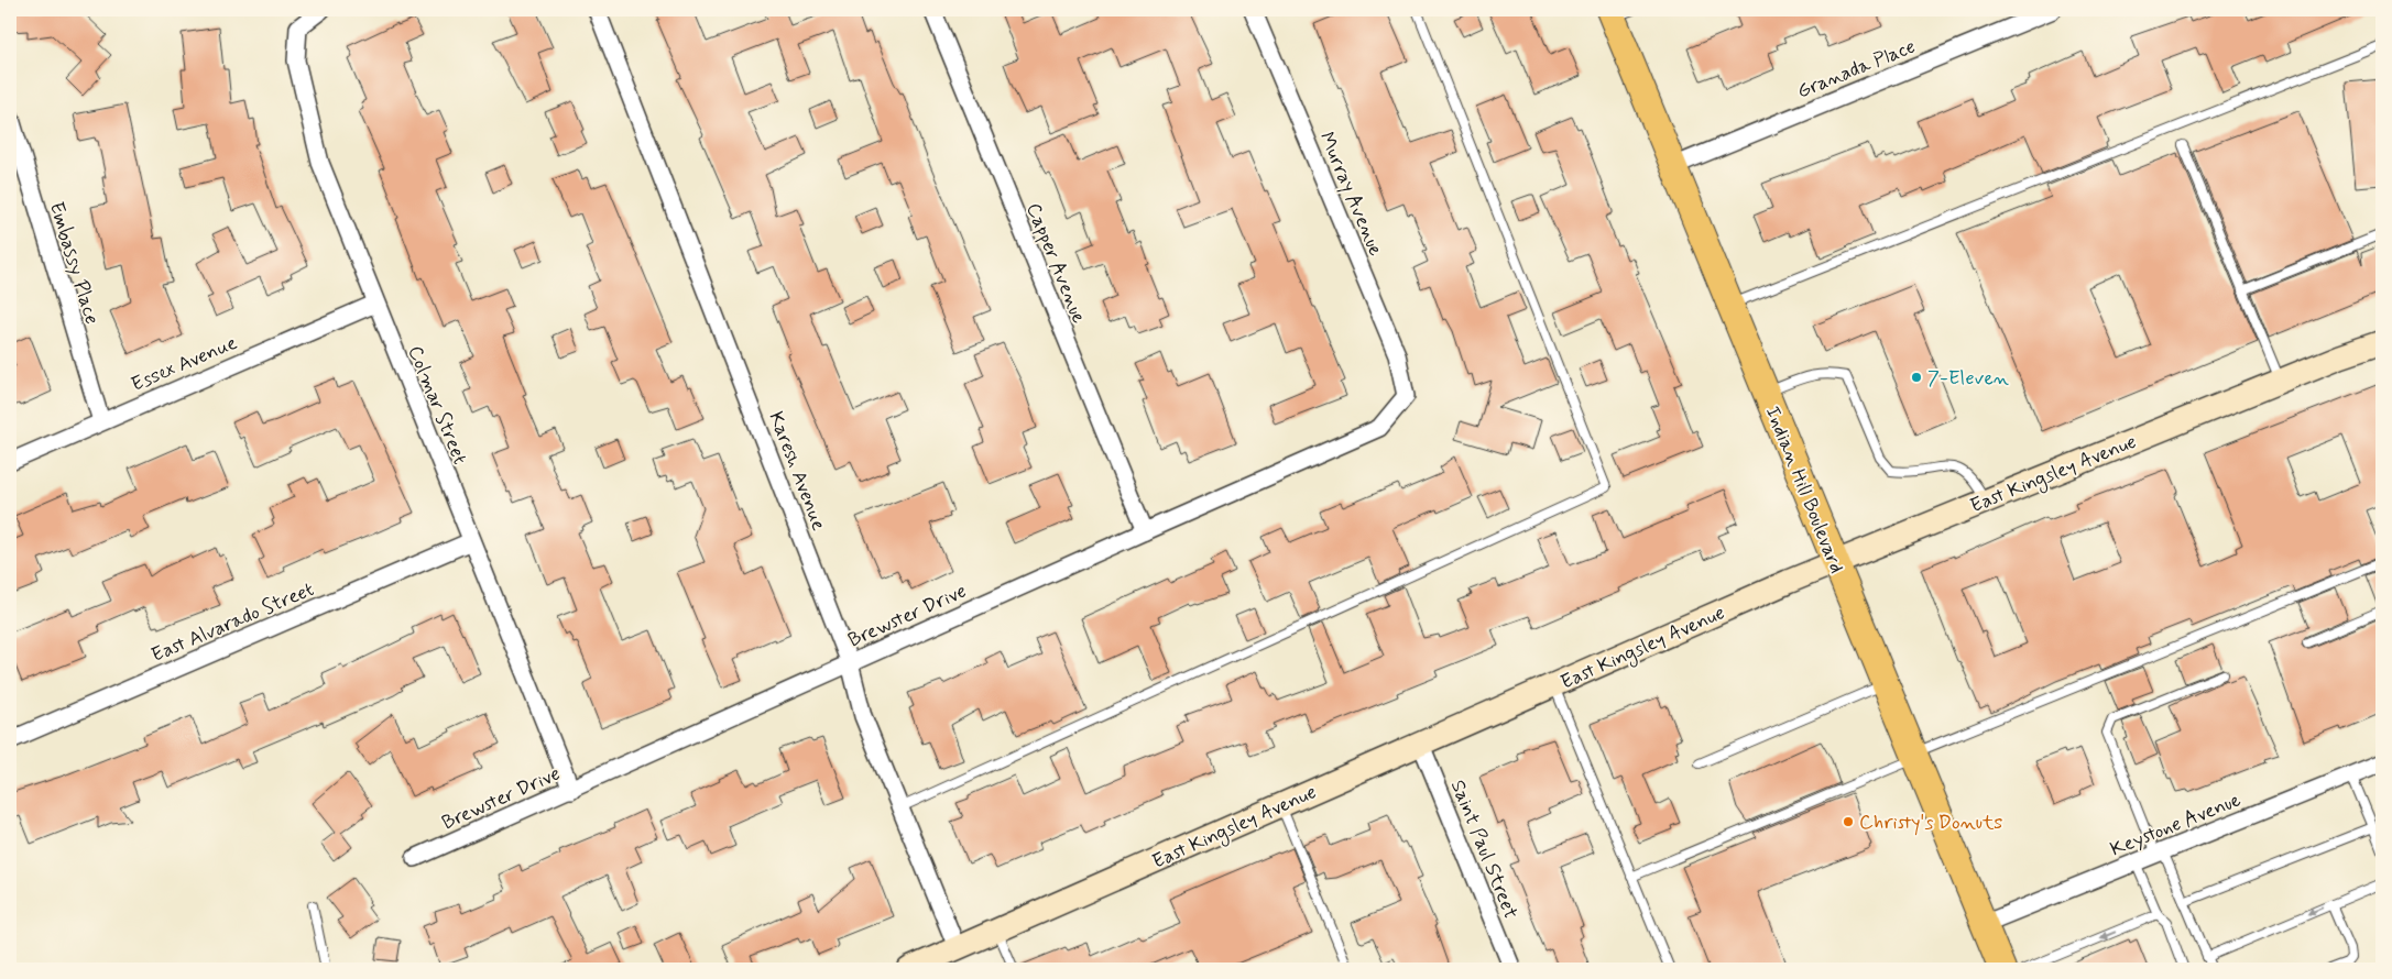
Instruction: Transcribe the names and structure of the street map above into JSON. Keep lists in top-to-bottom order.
{
  "streets": {
    "main road": ["Indian Hill Boulevard"],
    "street": [
      "Granada Place",
      "Murray Avenue",
      "Embassy Place",
      "Capper Avenue",
      "Essex Avenue",
      "Colmar Street",
      "Karesh Avenue",
      "East Kingsley Avenue",
      "Brewster Drive",
      "East Alvarado Street",
      "Keystone Avenue",
      "Saint Paul Street"
    ]
  },
  "crossings": [
    ["Granada Place", "Indian Hill Boulevard"],
    ["Murray Avenue", "Brewster Drive"],
    ["Embassy Place", "Essex Avenue"],
    ["Capper Avenue", "Brewster Drive"],
    ["Essex Avenue", "Colmar Street"],
    ["Colmar Street", "Brewster Drive"],
    ["Colmar Street", "East Alvarado Street"],
    ["Karesh Avenue", "East Kingsley Avenue"],
    ["Karesh Avenue", "Brewster Drive"],
    ["East Kingsley Avenue", "Indian Hill Boulevard"],
    ["East Kingsley Avenue", "Saint Paul Street"],
    ["Indian Hill Boulevard", "Keystone Avenue"]
  ],
  "places": ["7-Eleven", "Christy's Donuts"]
}
